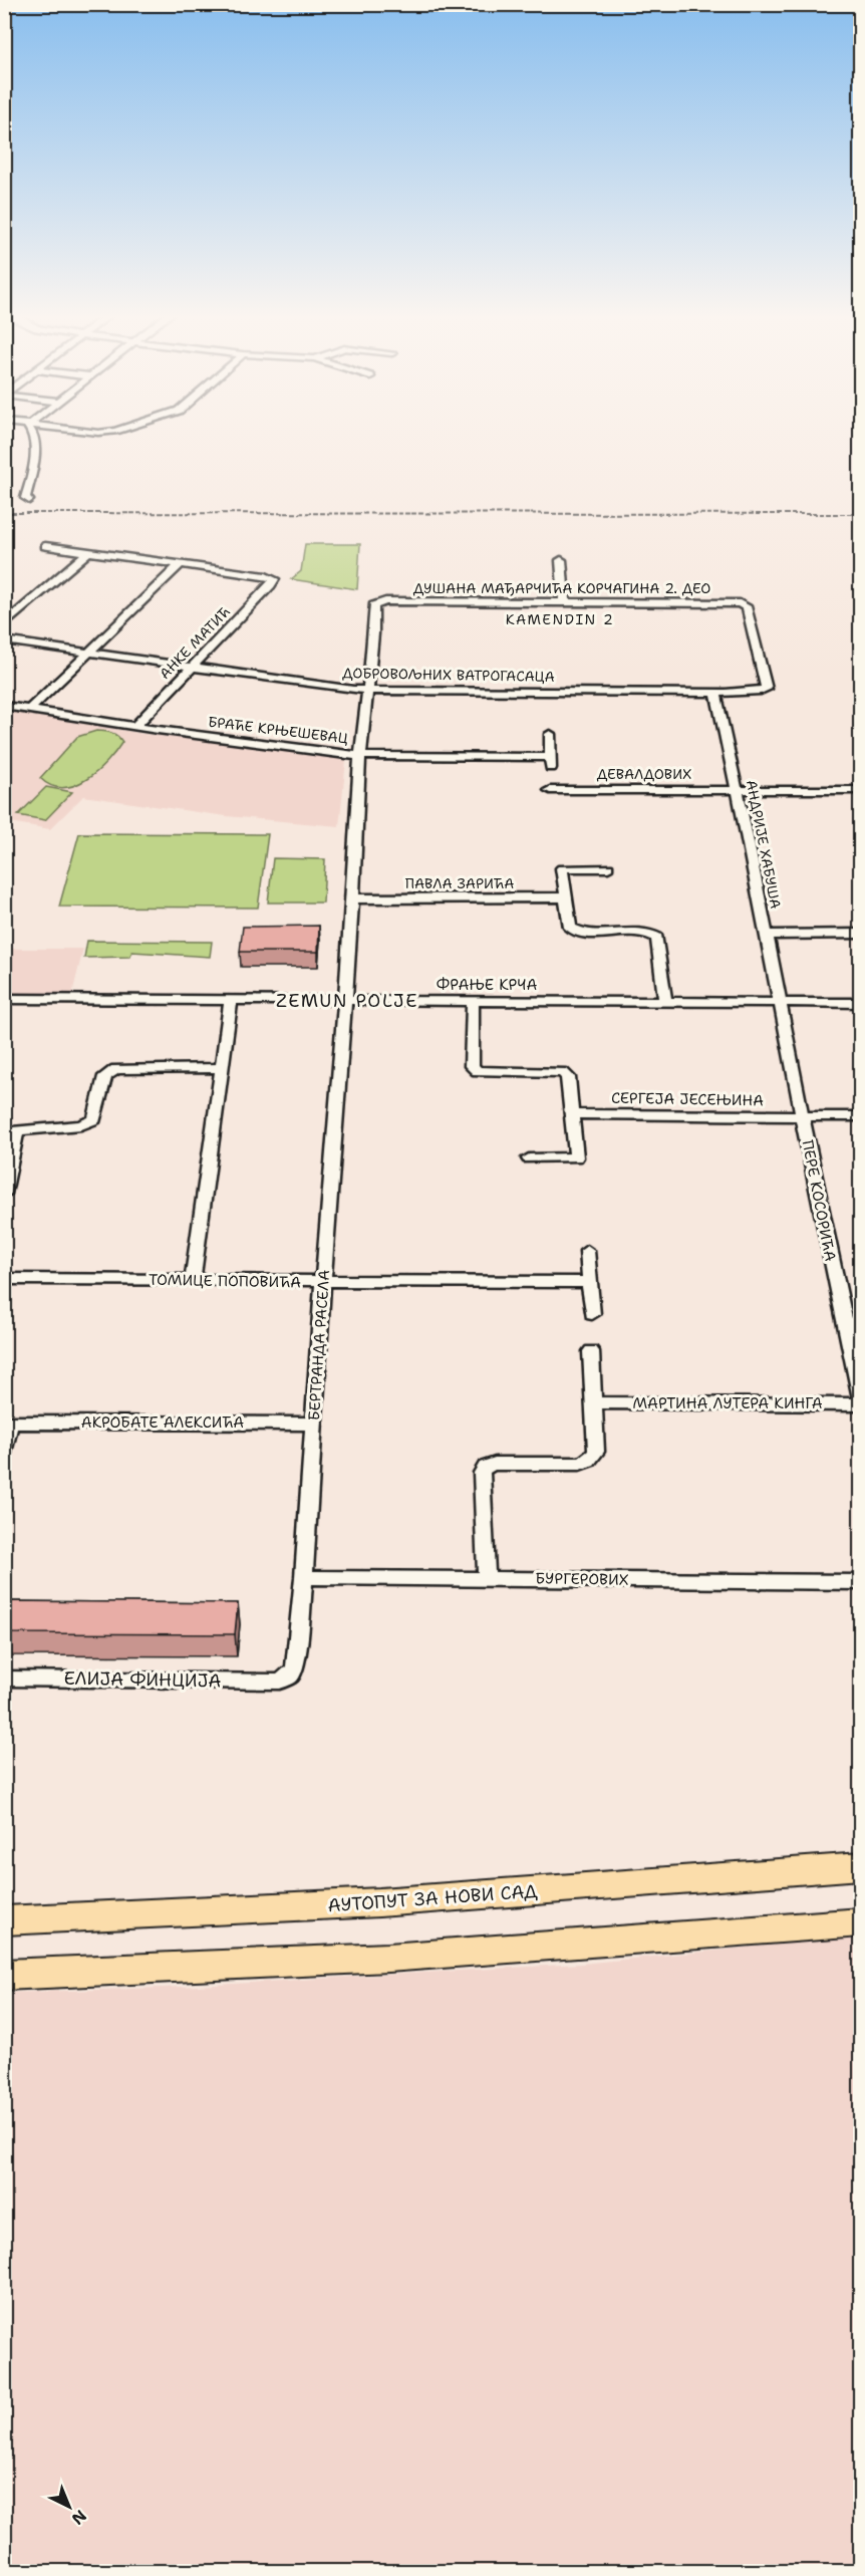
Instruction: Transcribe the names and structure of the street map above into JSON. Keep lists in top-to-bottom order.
{
  "streets": {
    "main road": ["АУТОПУТ ЗА НОВИ САД"],
    "street": [
      "ДУШАНА МАЂАРЧИЋА КОРЧАГИНА 2. ДЕО",
      "АНКЕ МАТИЋ",
      "ДОБРОВОЉНИХ ВАТРОГАСАЦА",
      "БРАЋЕ КРЊЕШЕВАЦ",
      "ДЕВАЛДОВИХ",
      "АНДРИЈЕ ХАБУША",
      "ПАВЛА ЗАРИЋА",
      "ФРАЊЕ КРЧА",
      "СЕРГЕЈА ЈЕСЕЊИНА",
      "ПЕРЕ КОСОРИЋА",
      "ТОМИЦЕ ПОПОВИЋА",
      "БЕРТРАНДА РАСЕЛА",
      "МАРТИНА ЛУТЕРА КИНГА",
      "АКРОБАТЕ АЛЕКСИЋА",
      "БУРГЕРОВИХ",
      "ЕЛИЈА ФИНЦИЈА"
    ]
  },
  "crossings": [
    ["ДУШАНА МАЂАРЧИЋА КОРЧАГИНА 2. ДЕО", "ДОБРОВОЉНИХ ВАТРОГАСАЦА"],
    ["ДУШАНА МАЂАРЧИЋА КОРЧАГИНА 2. ДЕО", "БЕРТРАНДА РАСЕЛА"],
    ["АНКЕ МАТИЋ", "ДОБРОВОЉНИХ ВАТРОГАСАЦА"],
    ["АНКЕ МАТИЋ", "БРАЋЕ КРЊЕШЕВАЦ"],
    ["ДОБРОВОЉНИХ ВАТРОГАСАЦА", "АНДРИЈЕ ХАБУША"],
    ["ДОБРОВОЉНИХ ВАТРОГАСАЦА", "БЕРТРАНДА РАСЕЛА"],
    ["БРАЋЕ КРЊЕШЕВАЦ", "БЕРТРАНДА РАСЕЛА"],
    ["ДЕВАЛДОВИХ", "АНДРИЈЕ ХАБУША"],
    ["АНДРИЈЕ ХАБУША", "ФРАЊЕ КРЧА"],
    ["АНДРИЈЕ ХАБУША", "ПЕРЕ КОСОРИЋА"],
    ["ПАВЛА ЗАРИЋА", "БЕРТРАНДА РАСЕЛА"],
    ["ФРАЊЕ КРЧА", "ПЕРЕ КОСОРИЋА"],
    ["ФРАЊЕ КРЧА", "БЕРТРАНДА РАСЕЛА"],
    ["СЕРГЕЈА ЈЕСЕЊИНА", "ПЕРЕ КОСОРИЋА"],
    ["ТОМИЦЕ ПОПОВИЋА", "БЕРТРАНДА РАСЕЛА"],
    ["БЕРТРАНДА РАСЕЛА", "АКРОБАТЕ АЛЕКСИЋА"],
    ["БЕРТРАНДА РАСЕЛА", "БУРГЕРОВИХ"],
    ["БЕРТРАНДА РАСЕЛА", "ЕЛИЈА ФИНЦИЈА"]
  ],
  "districts": ["KAMENDIN 2", "ZEMUN POLJE"],
  "north": "bottom right"
}
